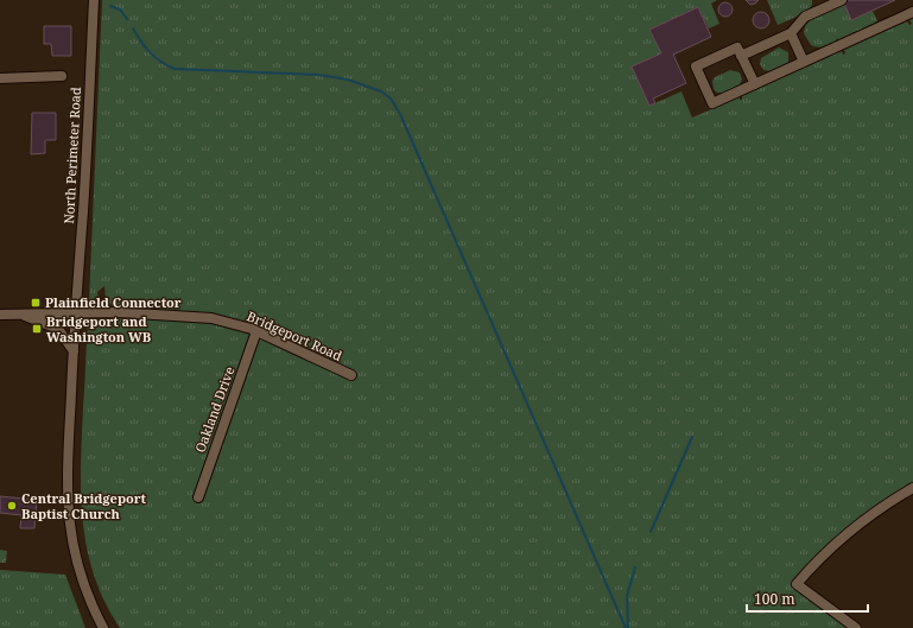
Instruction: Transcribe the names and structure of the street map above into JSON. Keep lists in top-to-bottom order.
{
  "streets": {
    "street": ["North Perimeter Road", "Bridgeport Road", "Oakland Drive"]
  },
  "crossings": [
    ["North Perimeter Road", "Bridgeport Road"],
    ["Bridgeport Road", "Oakland Drive"]
  ],
  "places": {
    "transit": ["Plainfield Connector", "Bridgeport and Washington WB"],
    "other": ["Central Bridgeport Baptist Church"]
  },
  "scale_bar": "100 m"
}
